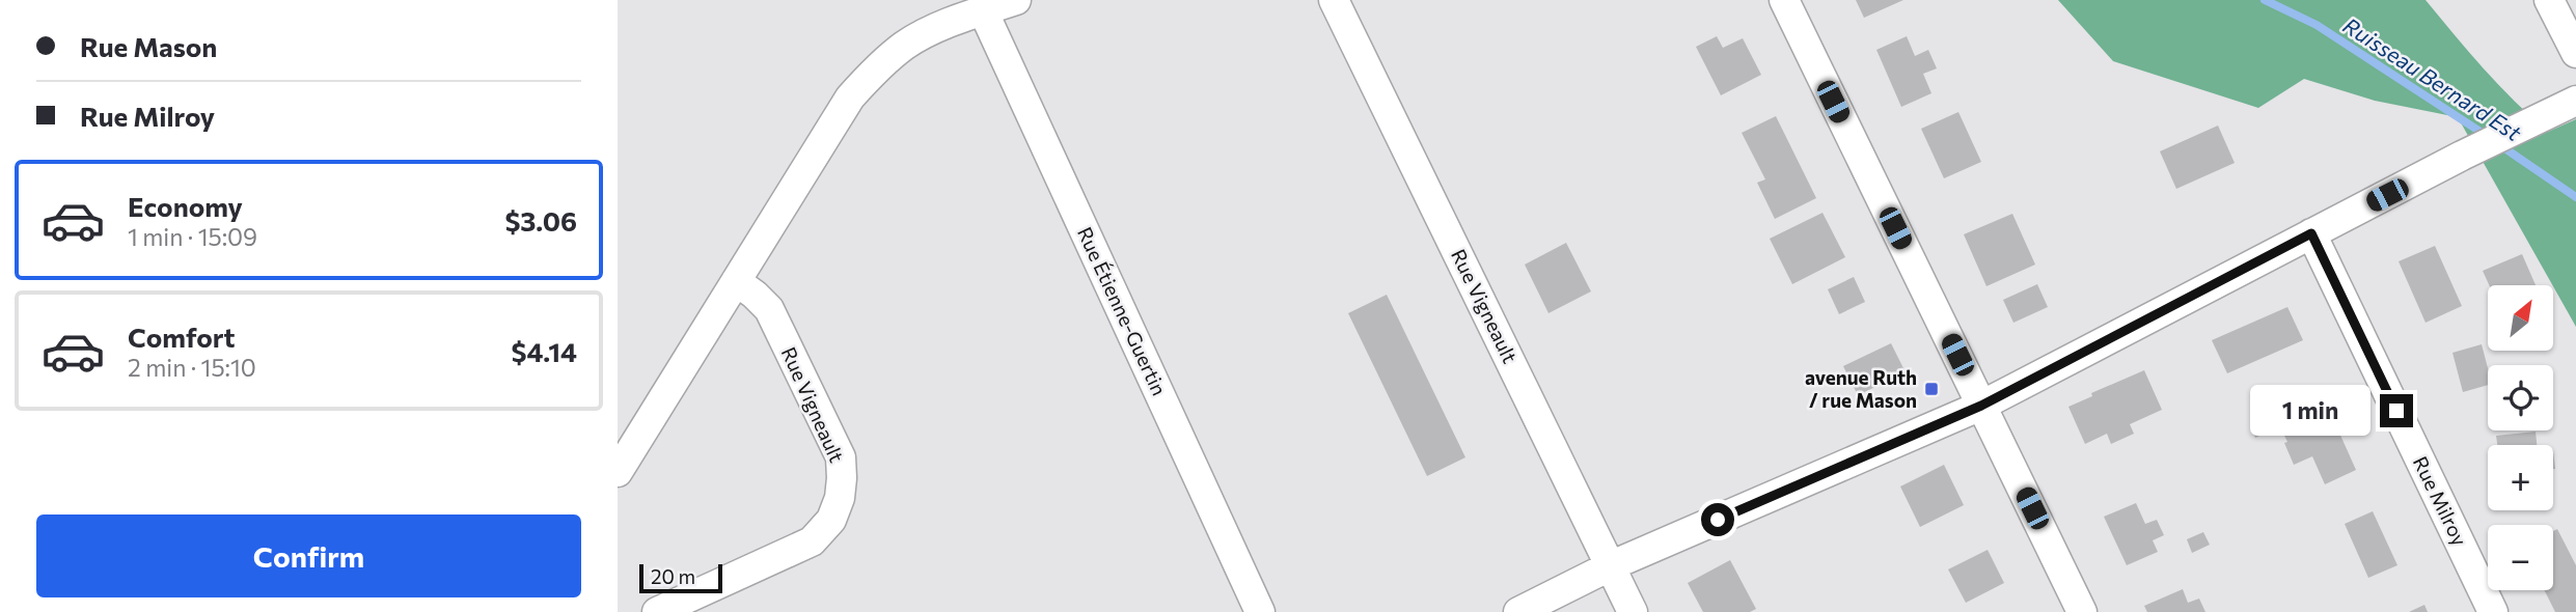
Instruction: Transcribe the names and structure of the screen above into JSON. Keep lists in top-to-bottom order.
{
  "streets": {
    "street": ["Rue Vigneault", "Rue Étienne-Guertin", "Rue Milroy"]
  },
  "water": ["Ruisseau Bernard Est"],
  "places": {
    "transit": ["avenue Ruth / rue Mason"]
  },
  "scale_bar": "20 m",
  "north": "top right",
  "page": {
    "banner": ["Rue Mason", "Rue Milroy"],
    "list": [
      {
        "name": "Economy",
        "note": "1 min · 15:09",
        "value": "$3.06"
      },
      {
        "name": "Comfort",
        "note": "2 min · 15:10",
        "value": "$4.14"
      }
    ],
    "map_buttons": ["+", "−"],
    "bubble": "1 min",
    "buttons": "Confirm",
    "scale": "20 m"
  }
}
